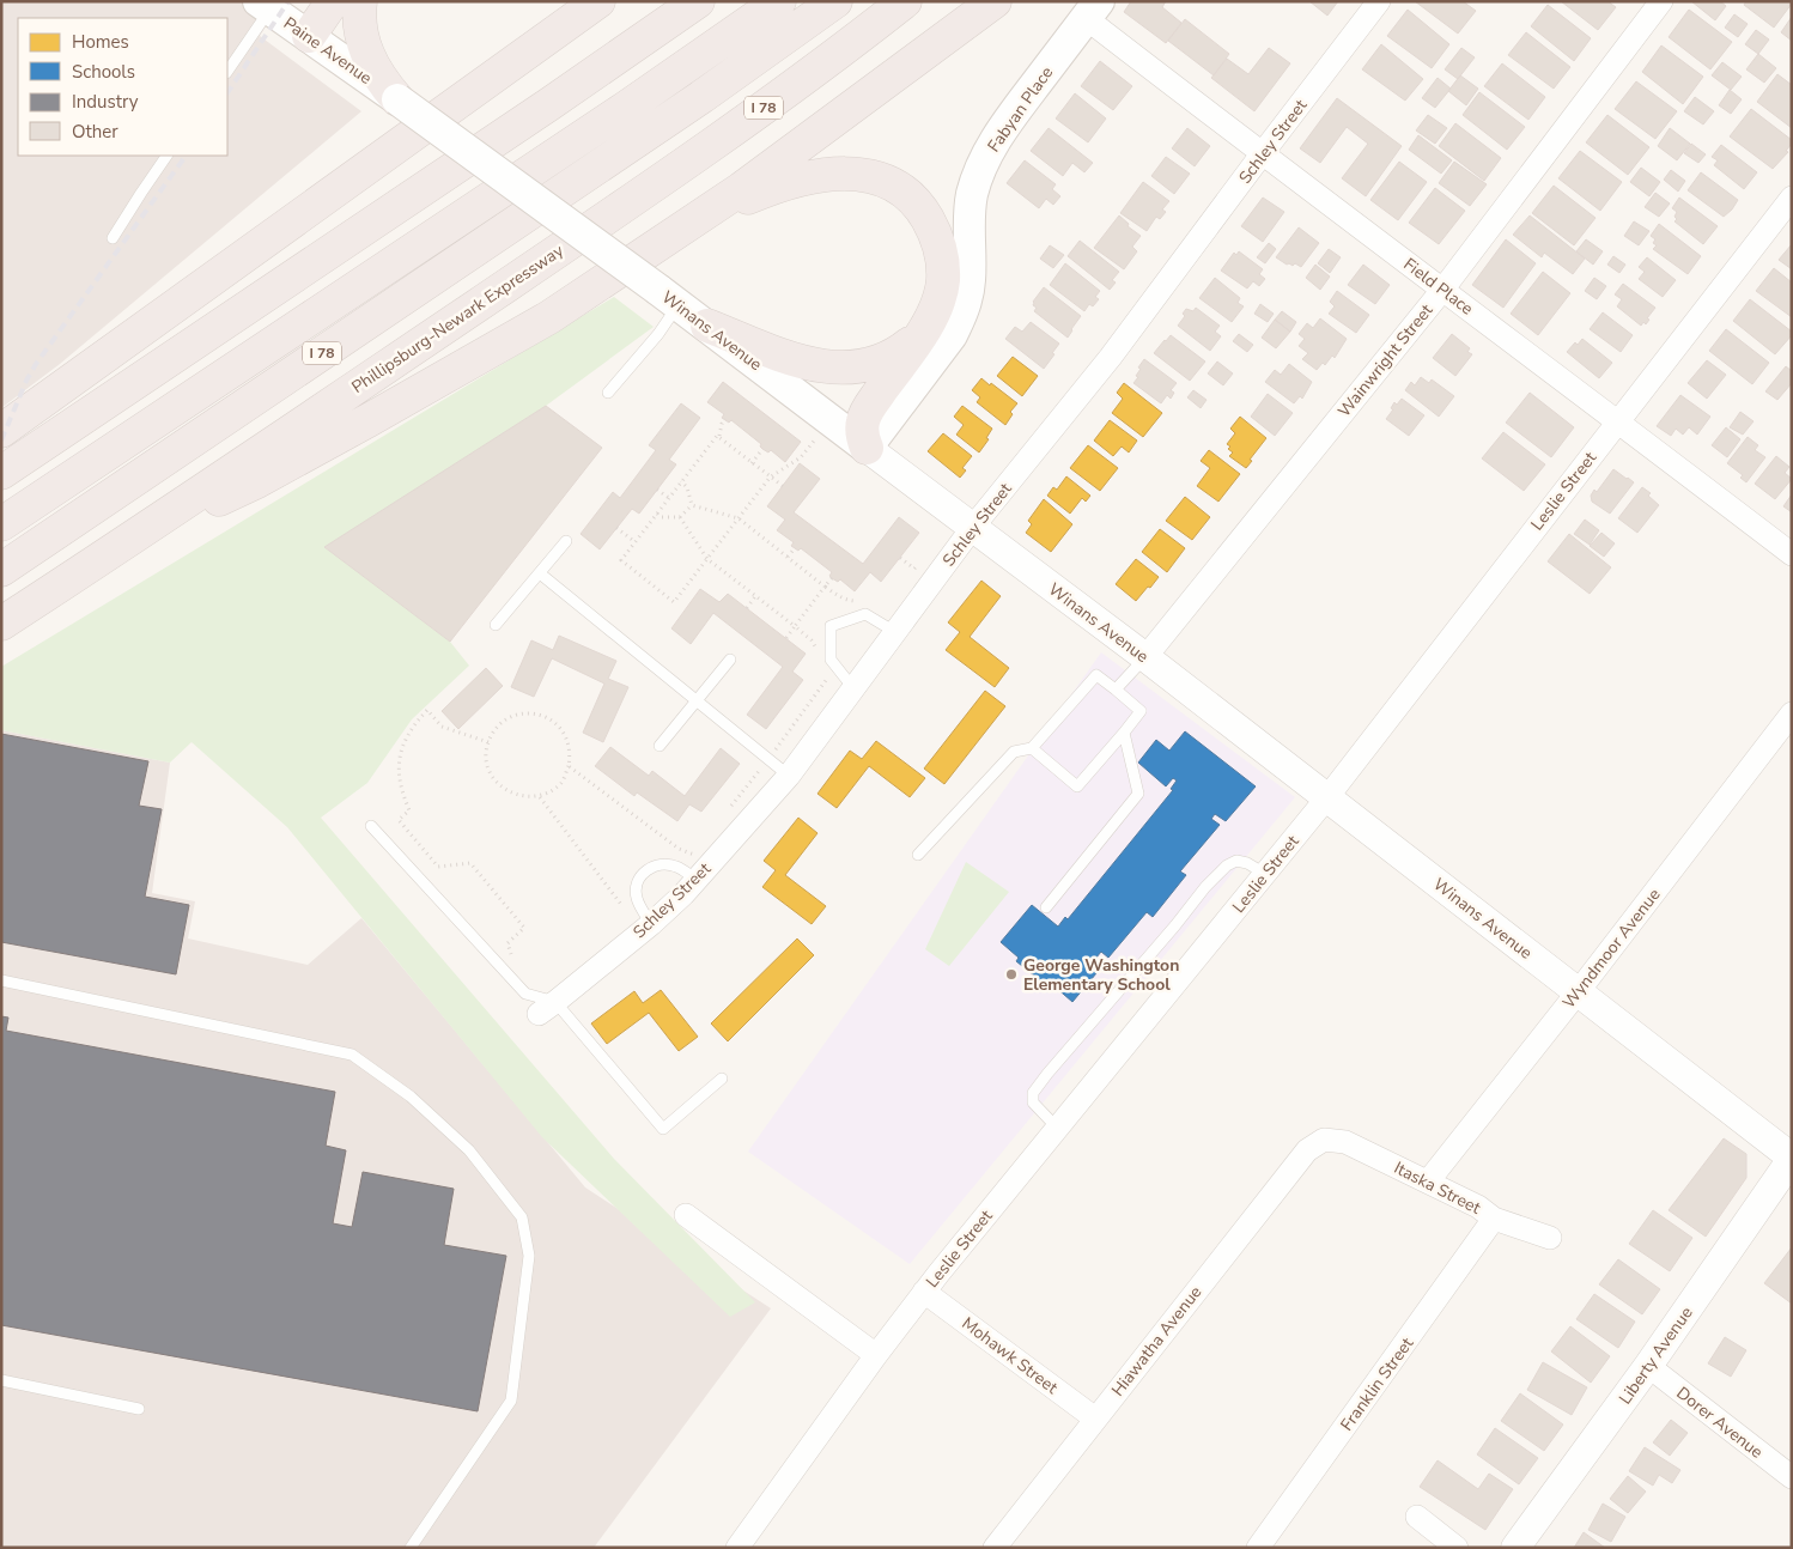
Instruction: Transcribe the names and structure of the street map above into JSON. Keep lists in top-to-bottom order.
{
  "streets": {
    "highway": ["I 78", "Phillipsburg-Newark Expressway"],
    "main road": ["Paine Avenue", "Fabyan Place", "Winans Avenue"],
    "street": [
      "Schley Street",
      "Field Place",
      "Wainwright Street",
      "Leslie Street",
      "Wyndmoor Avenue",
      "Itaska Street",
      "Hiawatha Avenue",
      "Mohawk Street",
      "Liberty Avenue",
      "Franklin Street",
      "Dorer Avenue"
    ]
  },
  "crossings": [
    ["Paine Avenue", "Winans Avenue"],
    ["Fabyan Place", "Field Place"],
    ["Fabyan Place", "Winans Avenue"],
    ["Schley Street", "Field Place"],
    ["Schley Street", "Winans Avenue"],
    ["Field Place", "Wainwright Street"],
    ["Field Place", "Leslie Street"],
    ["Winans Avenue", "Wainwright Street"],
    ["Winans Avenue", "Leslie Street"],
    ["Winans Avenue", "Wyndmoor Avenue"],
    ["Winans Avenue", "Liberty Avenue"],
    ["Leslie Street", "Mohawk Street"],
    ["Wyndmoor Avenue", "Itaska Street"],
    ["Itaska Street", "Hiawatha Avenue"],
    ["Itaska Street", "Franklin Street"],
    ["Hiawatha Avenue", "Mohawk Street"],
    ["Liberty Avenue", "Dorer Avenue"]
  ],
  "places": ["George Washington Elementary School"],
  "legend": [
    "Homes",
    "Schools",
    "Industry",
    "Other"
  ]
}
